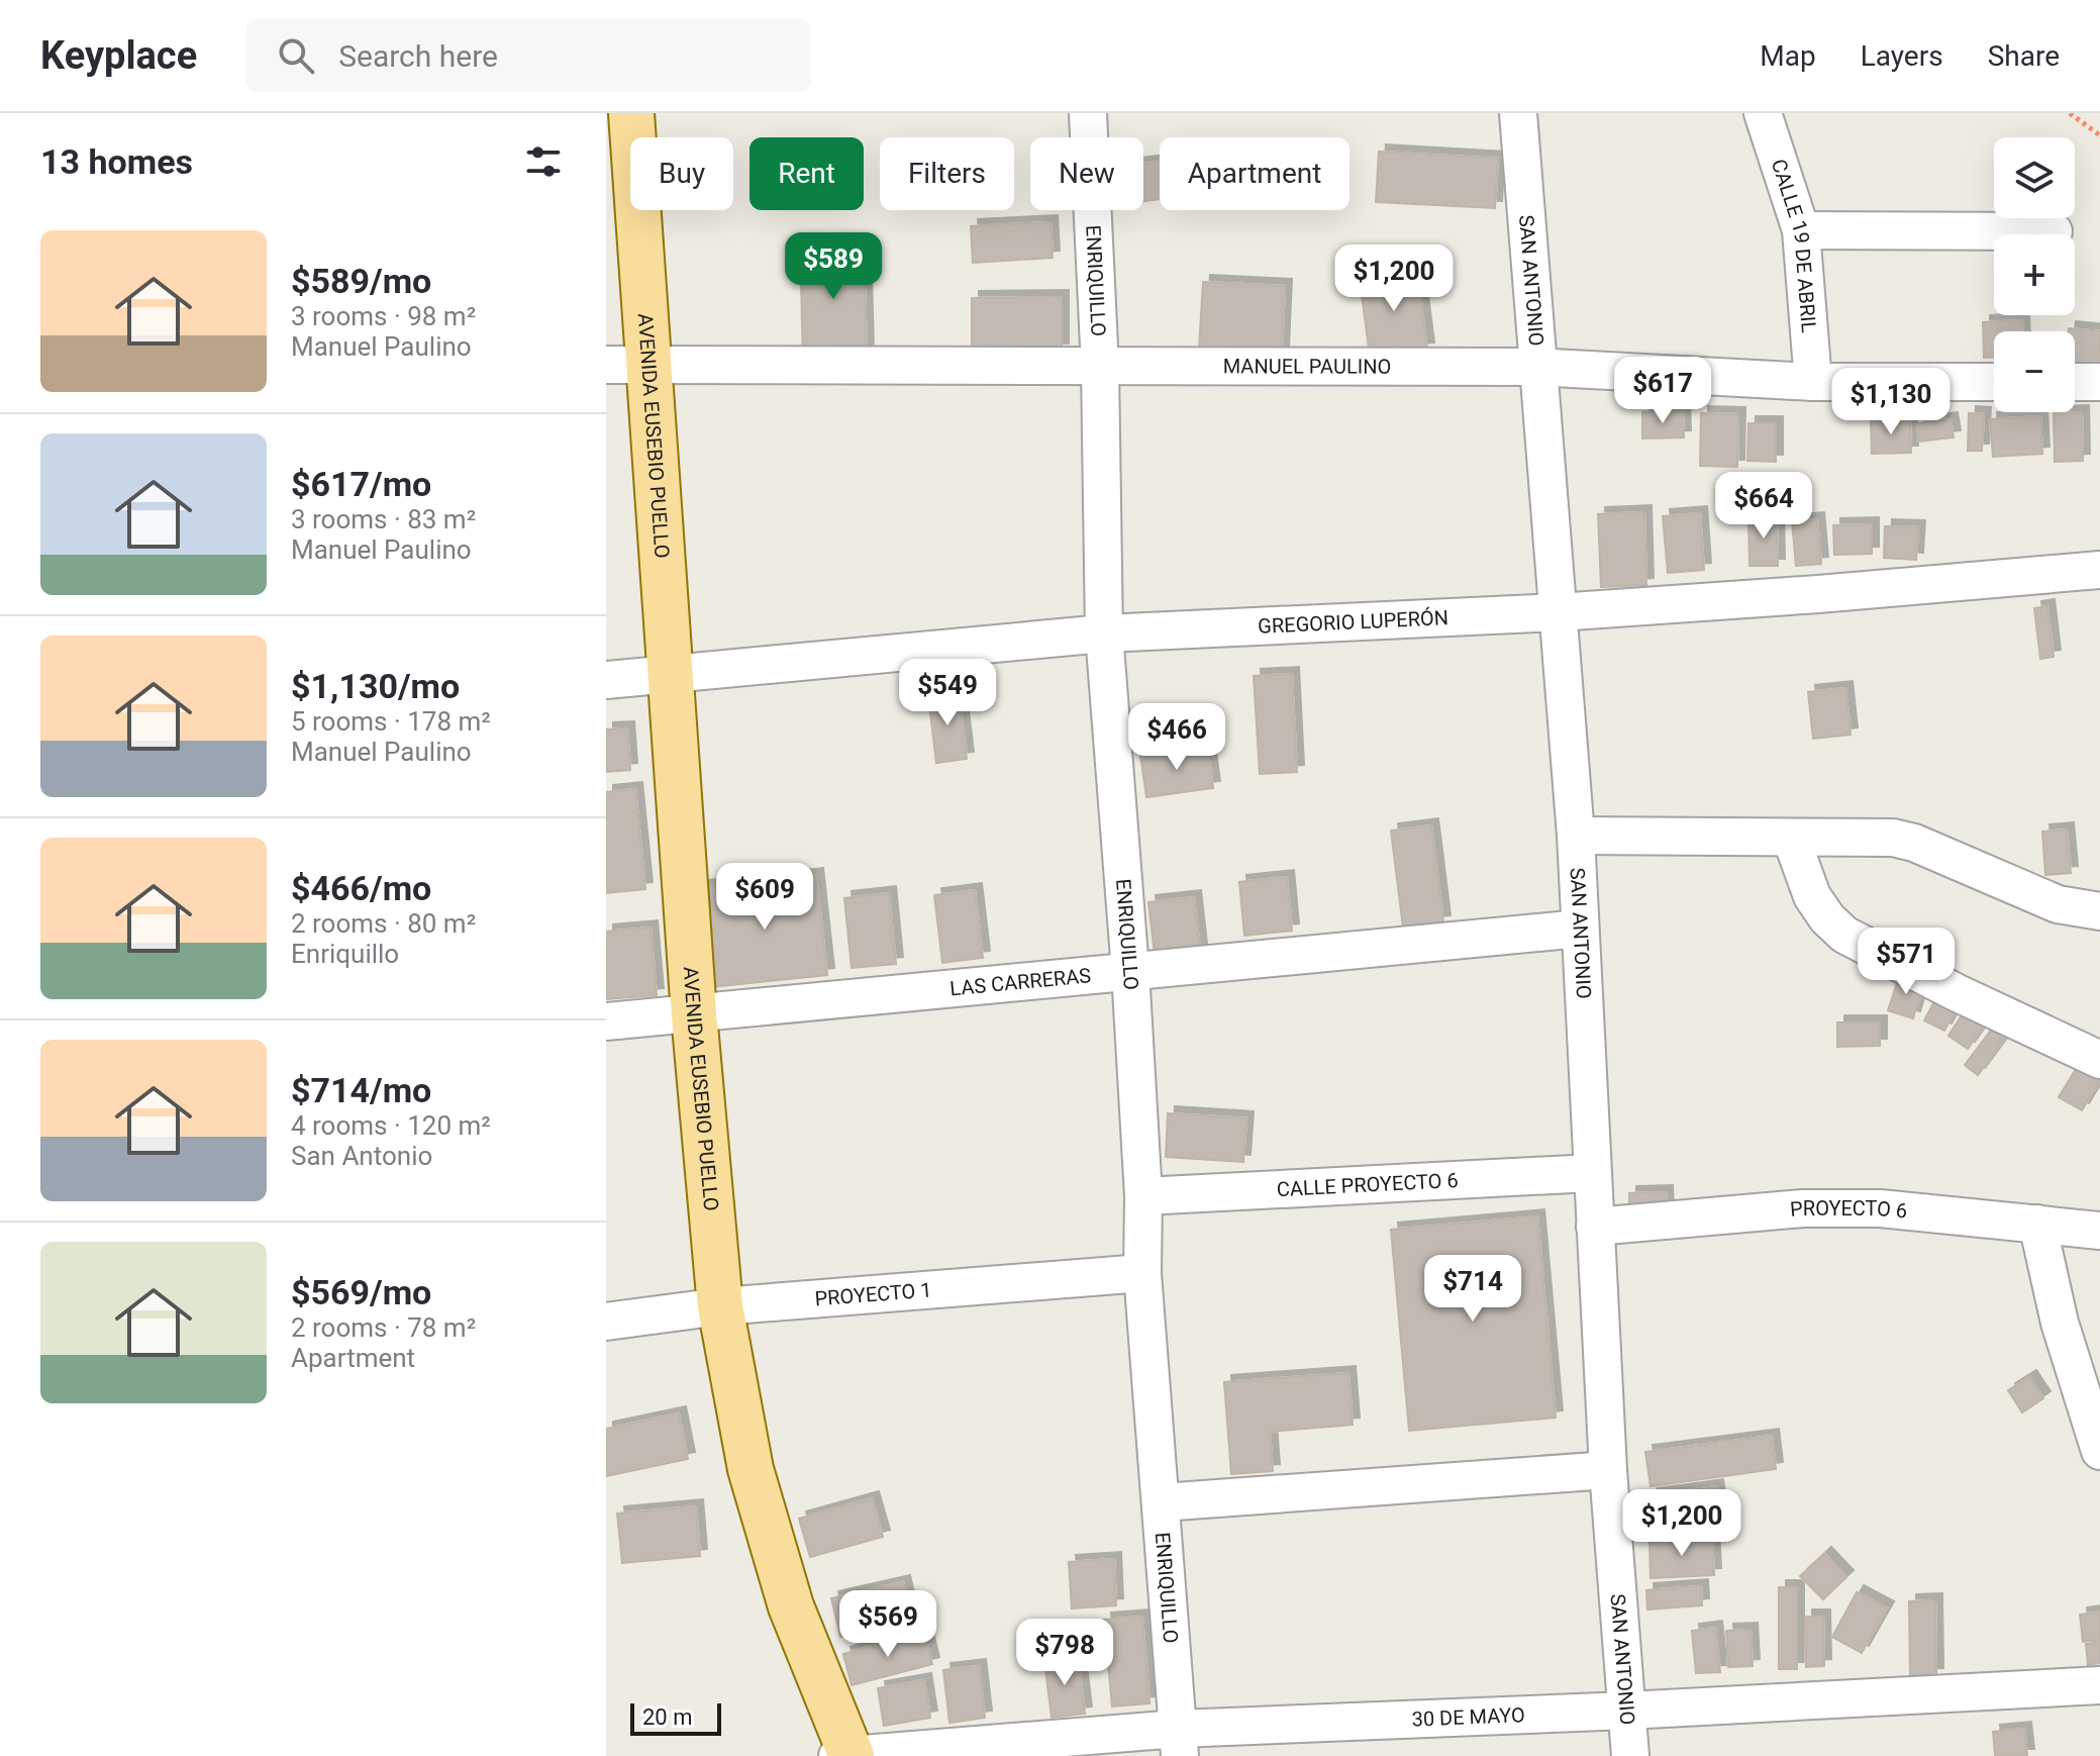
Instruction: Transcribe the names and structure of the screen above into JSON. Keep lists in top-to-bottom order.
{
  "streets": {
    "main road": ["AVENIDA EUSEBIO PUELLO"],
    "street": [
      "CALLE 19 DE ABRIL",
      "ENRIQUILLO",
      "SAN ANTONIO",
      "MANUEL PAULINO",
      "GREGORIO LUPERÓN",
      "LAS CARRERAS",
      "CALLE PROYECTO 6",
      "PROYECTO 6",
      "PROYECTO 1",
      "30 DE MAYO"
    ]
  },
  "crossings": [
    ["CALLE 19 DE ABRIL", "MANUEL PAULINO"],
    ["ENRIQUILLO", "MANUEL PAULINO"],
    ["ENRIQUILLO", "GREGORIO LUPERÓN"],
    ["ENRIQUILLO", "LAS CARRERAS"],
    ["ENRIQUILLO", "CALLE PROYECTO 6"],
    ["ENRIQUILLO", "PROYECTO 1"],
    ["ENRIQUILLO", "30 DE MAYO"],
    ["SAN ANTONIO", "MANUEL PAULINO"],
    ["SAN ANTONIO", "GREGORIO LUPERÓN"],
    ["SAN ANTONIO", "LAS CARRERAS"],
    ["SAN ANTONIO", "CALLE PROYECTO 6"],
    ["SAN ANTONIO", "PROYECTO 6"],
    ["SAN ANTONIO", "30 DE MAYO"],
    ["MANUEL PAULINO", "AVENIDA EUSEBIO PUELLO"],
    ["AVENIDA EUSEBIO PUELLO", "GREGORIO LUPERÓN"],
    ["AVENIDA EUSEBIO PUELLO", "LAS CARRERAS"],
    ["AVENIDA EUSEBIO PUELLO", "PROYECTO 1"],
    ["AVENIDA EUSEBIO PUELLO", "30 DE MAYO"]
  ],
  "scale_bar": "20 m",
  "page": {
    "header": "Keyplace",
    "search": "Search here",
    "nav": ["Map", "Layers", "Share"],
    "heading": "13 homes",
    "map_buttons": ["+", "−"],
    "chip": [
      "Buy",
      "Rent",
      "Filters",
      "New",
      "Apartment"
    ],
    "list": [
      {
        "name": "$589/mo",
        "note": "3 rooms · 98 m² · Manuel Paulino"
      },
      {
        "name": "$617/mo",
        "note": "3 rooms · 83 m² · Manuel Paulino"
      },
      {
        "name": "$1,130/mo",
        "note": "5 rooms · 178 m² · Manuel Paulino"
      },
      {
        "name": "$466/mo",
        "note": "2 rooms · 80 m² · Enriquillo"
      },
      {
        "name": "$714/mo",
        "note": "4 rooms · 120 m² · San Antonio"
      },
      {
        "name": "$569/mo",
        "note": "2 rooms · 78 m² · Apartment"
      }
    ],
    "price": [
      "$589",
      "$1,200",
      "$617",
      "$1,130",
      "$664",
      "$549",
      "$466",
      "$609",
      "$571",
      "$714",
      "$1,200",
      "$569",
      "$798"
    ],
    "scale": "20 m"
  }
}
